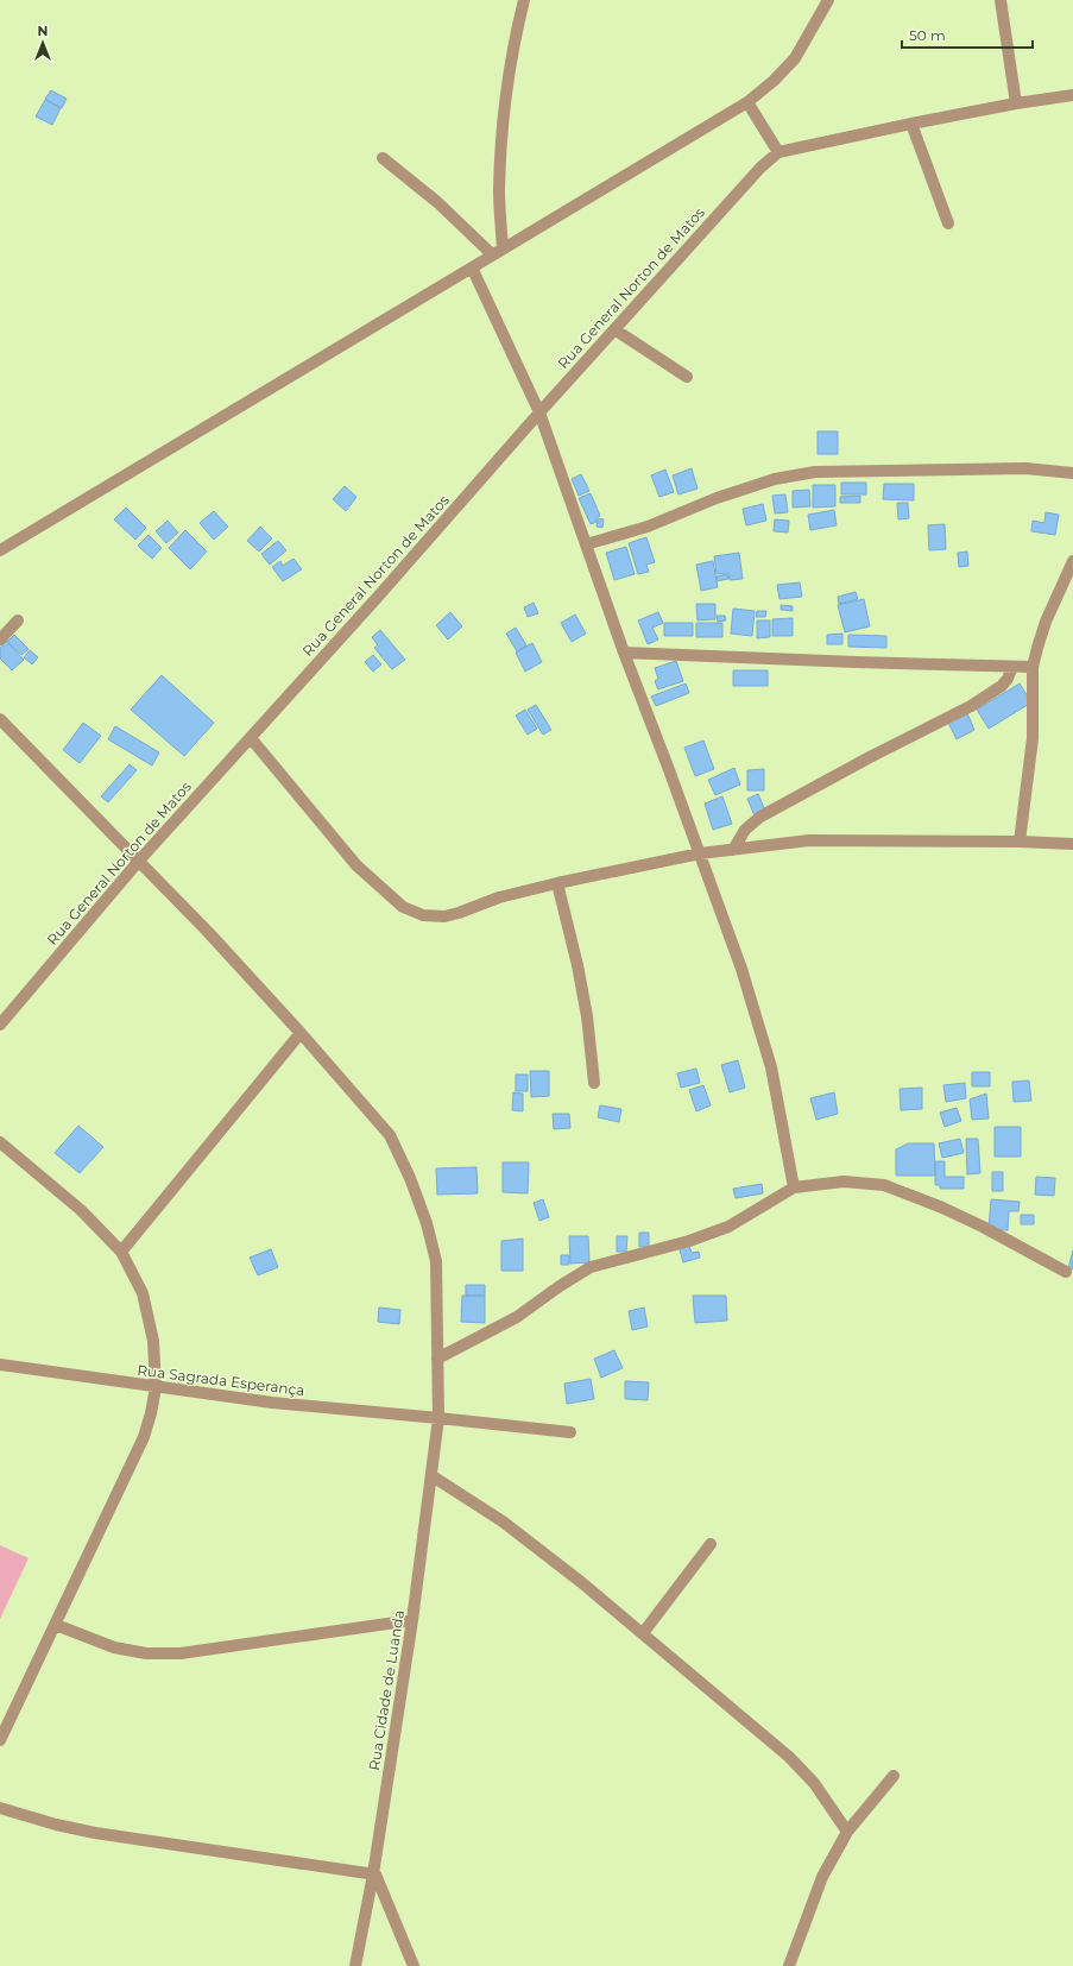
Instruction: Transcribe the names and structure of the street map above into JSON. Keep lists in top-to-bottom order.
{
  "streets": {
    "street": ["Rua General Norton de Matos", "Rua Sagrada Esperança", "Rua Cidade de Luanda"]
  },
  "crossings": [
    ["Rua General Norton de Matos", "Rua Cidade de Luanda"],
    ["Rua Sagrada Esperança", "Rua Cidade de Luanda"]
  ],
  "scale_bar": "50 m",
  "north": "top"
}
